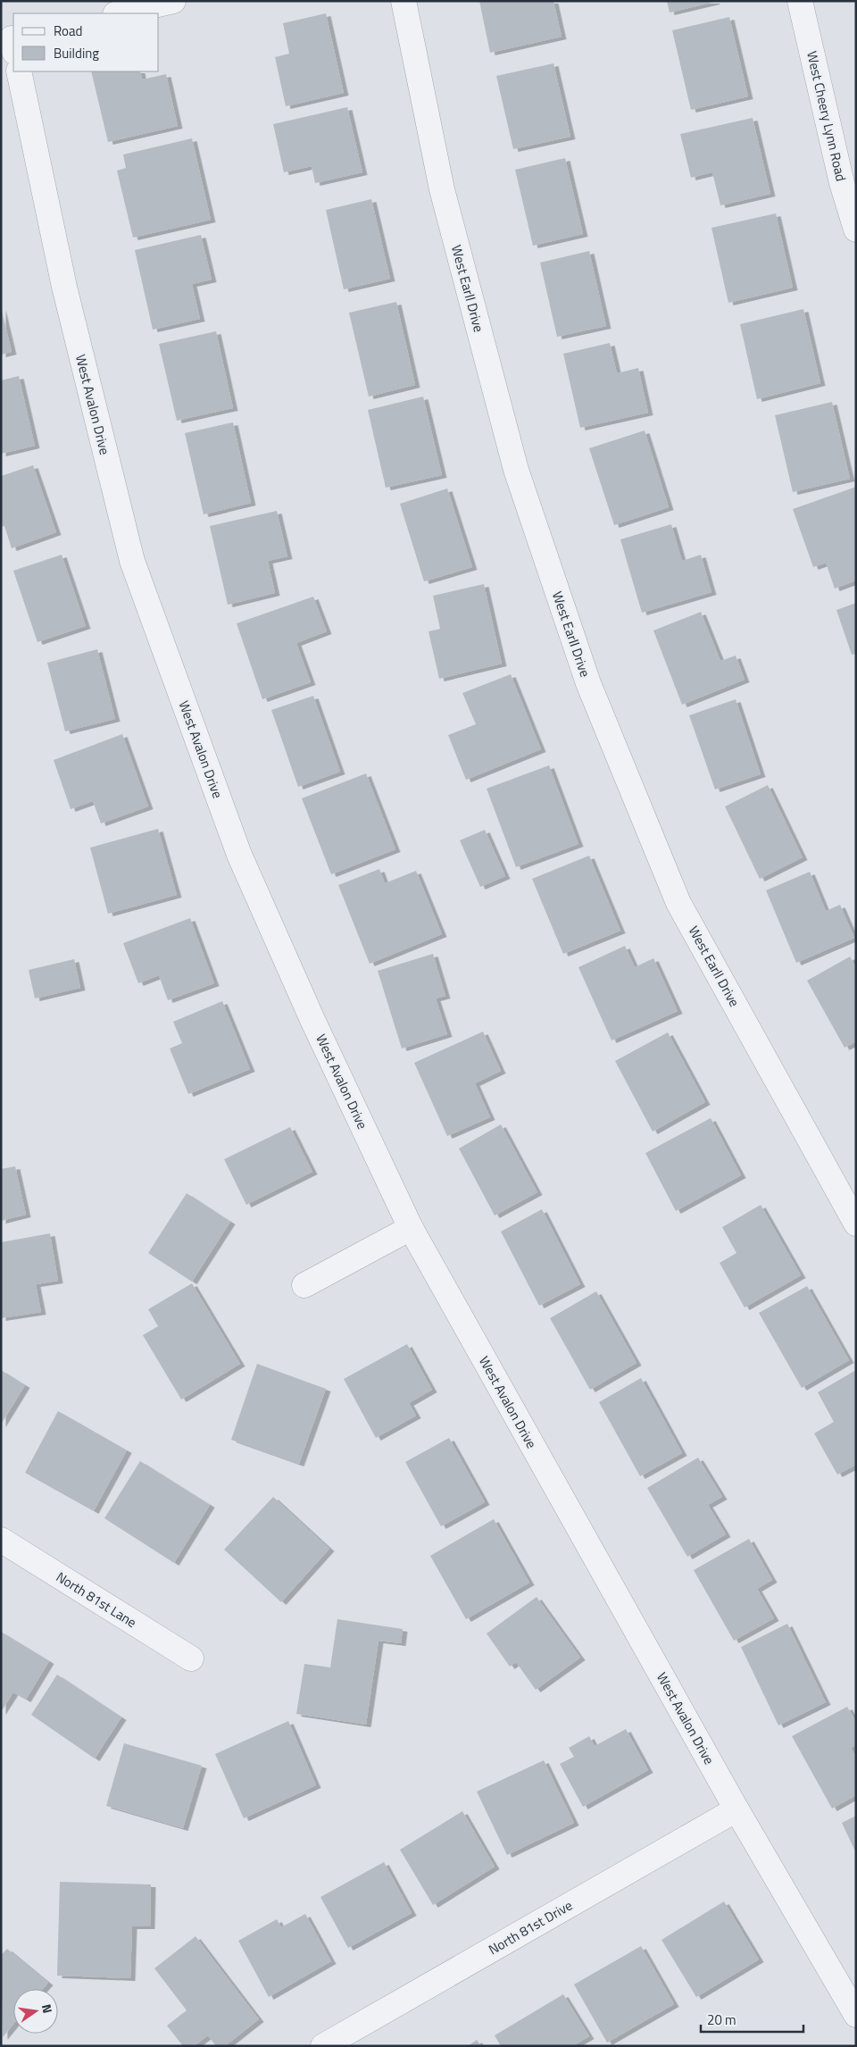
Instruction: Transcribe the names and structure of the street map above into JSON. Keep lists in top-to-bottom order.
{
  "streets": {
    "street": [
      "West Cheery Lynn Road",
      "West Earll Drive",
      "West Avalon Drive",
      "North 81st Lane",
      "North 81st Drive"
    ]
  },
  "crossings": [
    ["West Avalon Drive", "North 81st Drive"]
  ],
  "legend": ["Road", "Building"],
  "scale_bar": "20 m",
  "north": "right"
}
